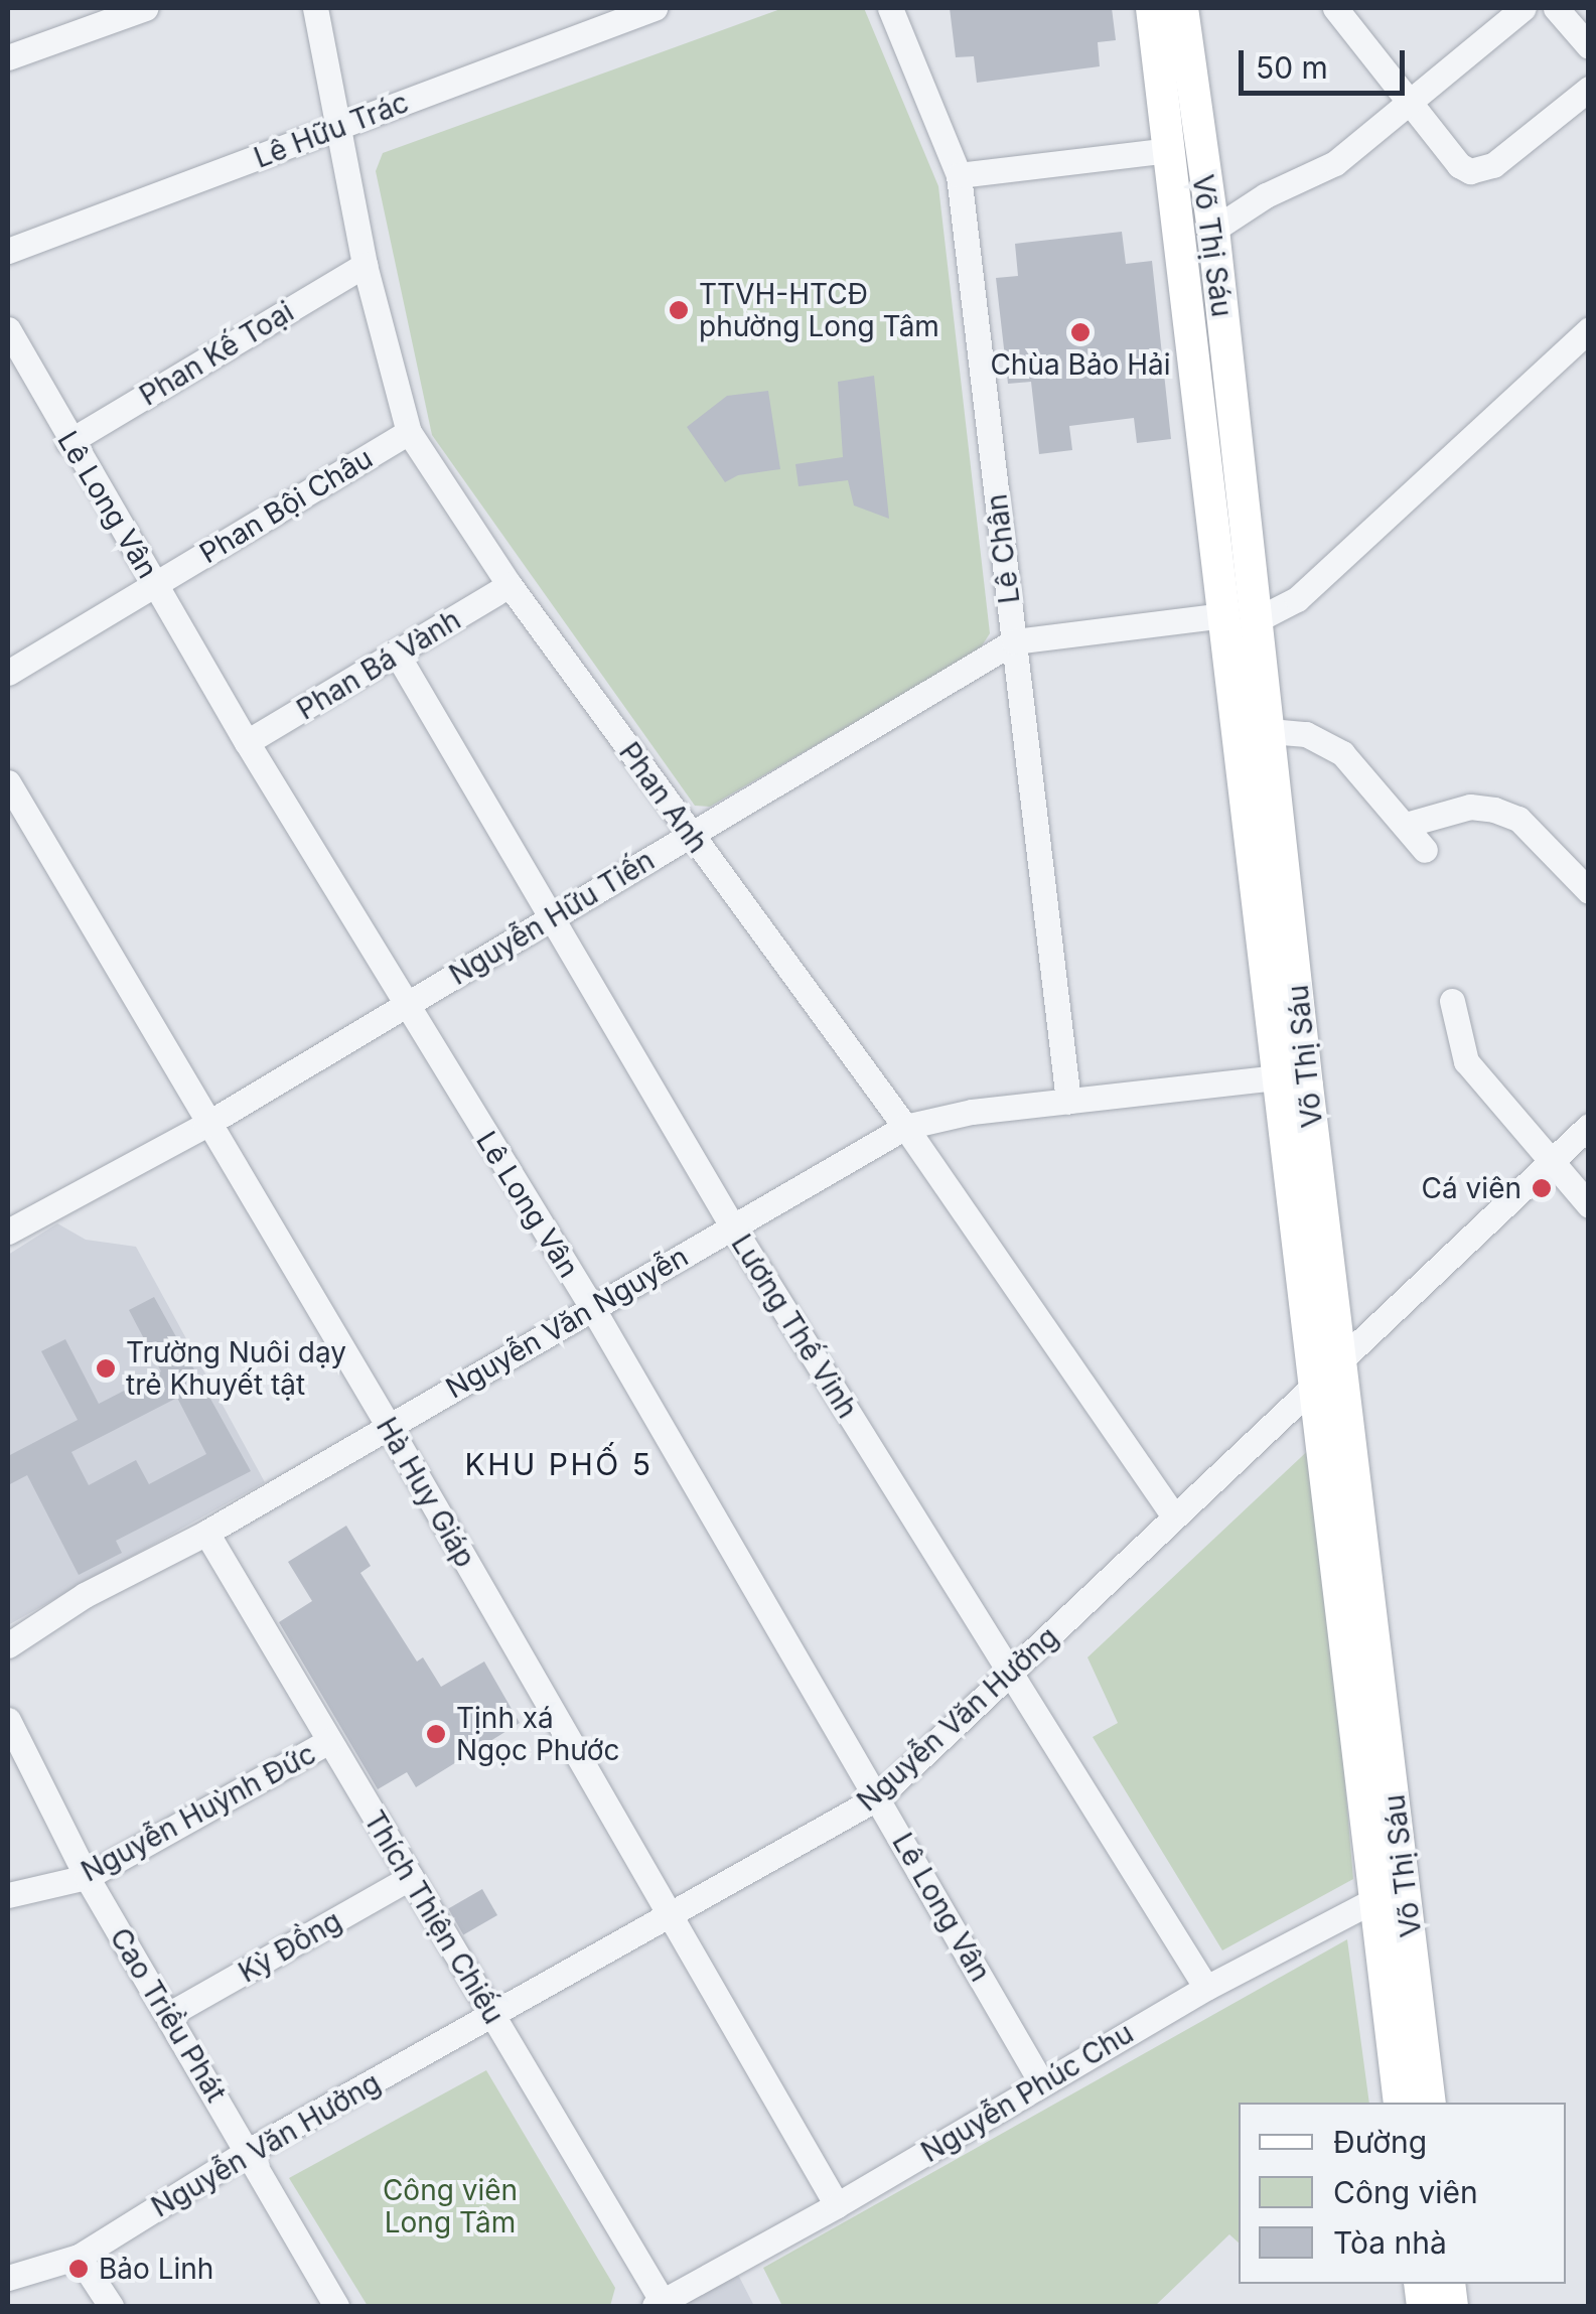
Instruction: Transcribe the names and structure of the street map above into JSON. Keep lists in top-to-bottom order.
{
  "streets": {
    "main road": ["Võ Thị Sáu"],
    "street": [
      "Lê Hữu Trác",
      "Phan Kế Toại",
      "Lê Long Vân",
      "Phan Bội Châu",
      "Lê Chân",
      "Phan Bá Vành",
      "Phan Anh",
      "Nguyễn Hữu Tiến",
      "Nguyễn Văn Nguyễn",
      "Lương Thế Vinh",
      "Hà Huy Giáp",
      "Nguyễn Văn Hưởng",
      "Nguyễn Huỳnh Đức",
      "Thích Thiện Chiếu",
      "Kỳ Đồng",
      "Cao Triều Phát",
      "Nguyễn Phúc Chu"
    ]
  },
  "crossings": [
    ["Lê Hữu Trác", "Phan Anh"],
    ["Võ Thị Sáu", "Nguyễn Hữu Tiến"],
    ["Võ Thị Sáu", "Nguyễn Văn Nguyễn"],
    ["Võ Thị Sáu", "Nguyễn Văn Hưởng"],
    ["Võ Thị Sáu", "Nguyễn Phúc Chu"],
    ["Phan Kế Toại", "Lê Long Vân"],
    ["Phan Kế Toại", "Phan Anh"],
    ["Lê Long Vân", "Phan Bội Châu"],
    ["Lê Long Vân", "Phan Bá Vành"],
    ["Lê Long Vân", "Nguyễn Hữu Tiến"],
    ["Lê Long Vân", "Nguyễn Văn Nguyễn"],
    ["Lê Long Vân", "Nguyễn Văn Hưởng"],
    ["Lê Long Vân", "Nguyễn Phúc Chu"],
    ["Phan Bội Châu", "Phan Anh"],
    ["Lê Chân", "Nguyễn Hữu Tiến"],
    ["Lê Chân", "Nguyễn Văn Nguyễn"],
    ["Phan Bá Vành", "Phan Anh"],
    ["Phan Bá Vành", "Lương Thế Vinh"],
    ["Phan Anh", "Nguyễn Hữu Tiến"],
    ["Phan Anh", "Nguyễn Văn Nguyễn"],
    ["Phan Anh", "Nguyễn Văn Hưởng"],
    ["Nguyễn Hữu Tiến", "Lương Thế Vinh"],
    ["Nguyễn Hữu Tiến", "Hà Huy Giáp"],
    ["Nguyễn Văn Nguyễn", "Lương Thế Vinh"],
    ["Nguyễn Văn Nguyễn", "Hà Huy Giáp"],
    ["Nguyễn Văn Nguyễn", "Thích Thiện Chiếu"],
    ["Lương Thế Vinh", "Nguyễn Văn Hưởng"],
    ["Lương Thế Vinh", "Nguyễn Phúc Chu"],
    ["Hà Huy Giáp", "Nguyễn Văn Hưởng"],
    ["Hà Huy Giáp", "Nguyễn Phúc Chu"],
    ["Nguyễn Văn Hưởng", "Thích Thiện Chiếu"],
    ["Nguyễn Văn Hưởng", "Cao Triều Phát"],
    ["Nguyễn Huỳnh Đức", "Thích Thiện Chiếu"],
    ["Nguyễn Huỳnh Đức", "Cao Triều Phát"],
    ["Thích Thiện Chiếu", "Kỳ Đồng"],
    ["Thích Thiện Chiếu", "Nguyễn Phúc Chu"],
    ["Kỳ Đồng", "Cao Triều Phát"]
  ],
  "districts": ["KHU PHỐ 5"],
  "parks": ["Công viên Long Tâm"],
  "places": [
    "TTVH-HTCĐ phường Long Tâm",
    "Chùa Bảo Hải",
    "Cá viên",
    "Trường Nuôi dạy trẻ Khuyết tật",
    "Tịnh xá Ngọc Phước",
    "Bảo Linh"
  ],
  "legend": ["Đường", "Công viên", "Tòa nhà"],
  "scale_bar": "50 m"
}
